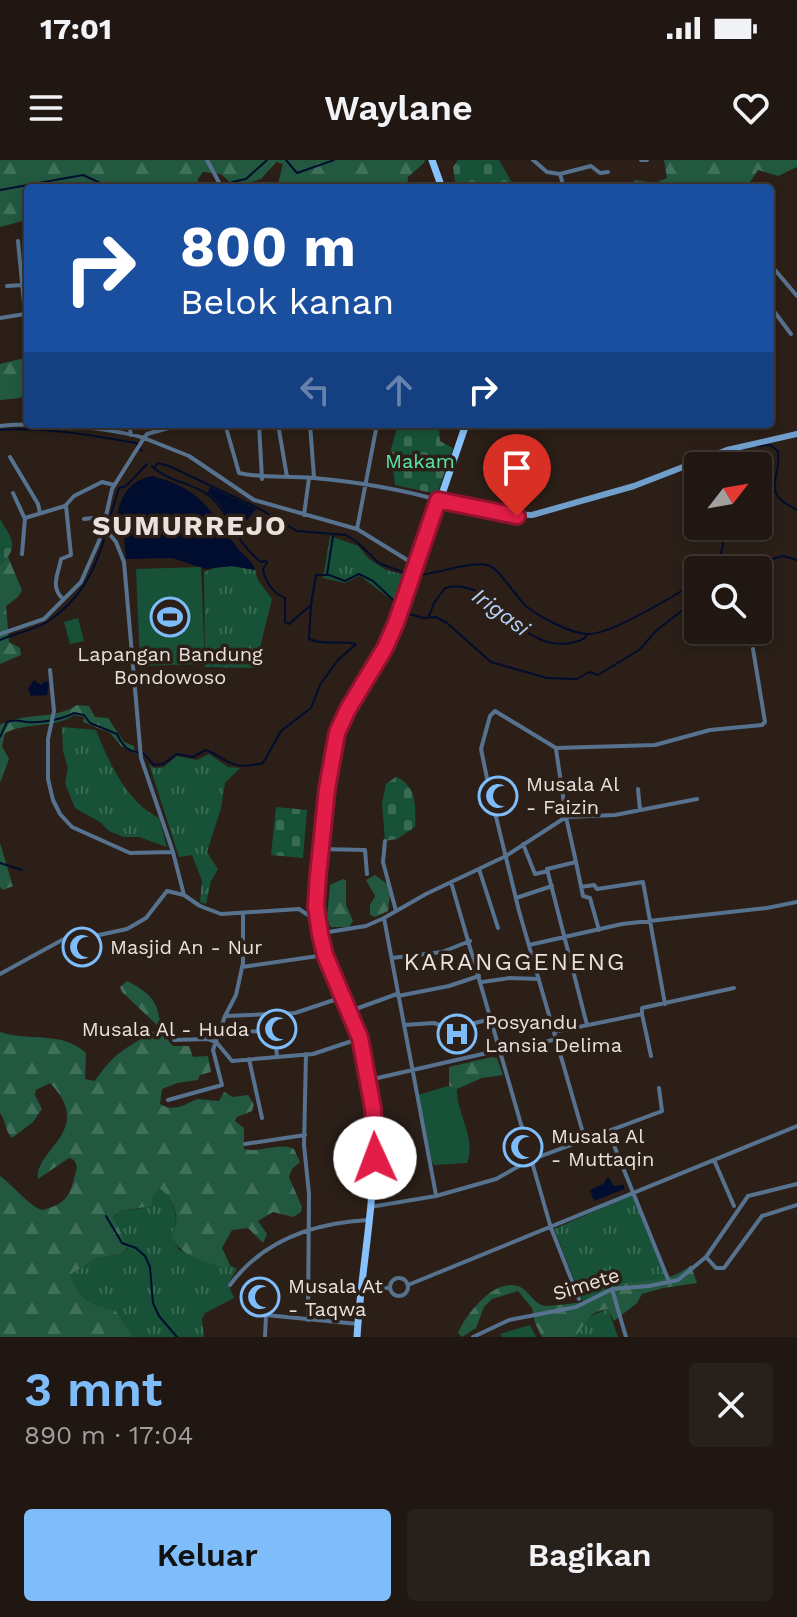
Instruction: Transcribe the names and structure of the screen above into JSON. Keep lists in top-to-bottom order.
{
  "streets": {
    "street": ["Simete"]
  },
  "districts": ["SUMURREJO", "KARANGGENENG"],
  "water": ["Irigasi"],
  "parks": ["Makam"],
  "places": {
    "sports": ["Lapangan Bandung Bondowoso"],
    "mosque": [
      "Musala Al - Faizin",
      "Masjid An - Nur",
      "Musala Al - Huda",
      "Musala Al - Muttaqin",
      "Musala At - Taqwa"
    ],
    "hospital": ["Posyandu Lansia Delima"]
  },
  "north": "top right",
  "page": {
    "status": "17:01",
    "header": "Waylane",
    "turn": ["800 m", "Belok kanan"],
    "heading": ["3 mnt", "890 m · 17:04"],
    "buttons": ["Keluar", "Bagikan"]
  }
}
